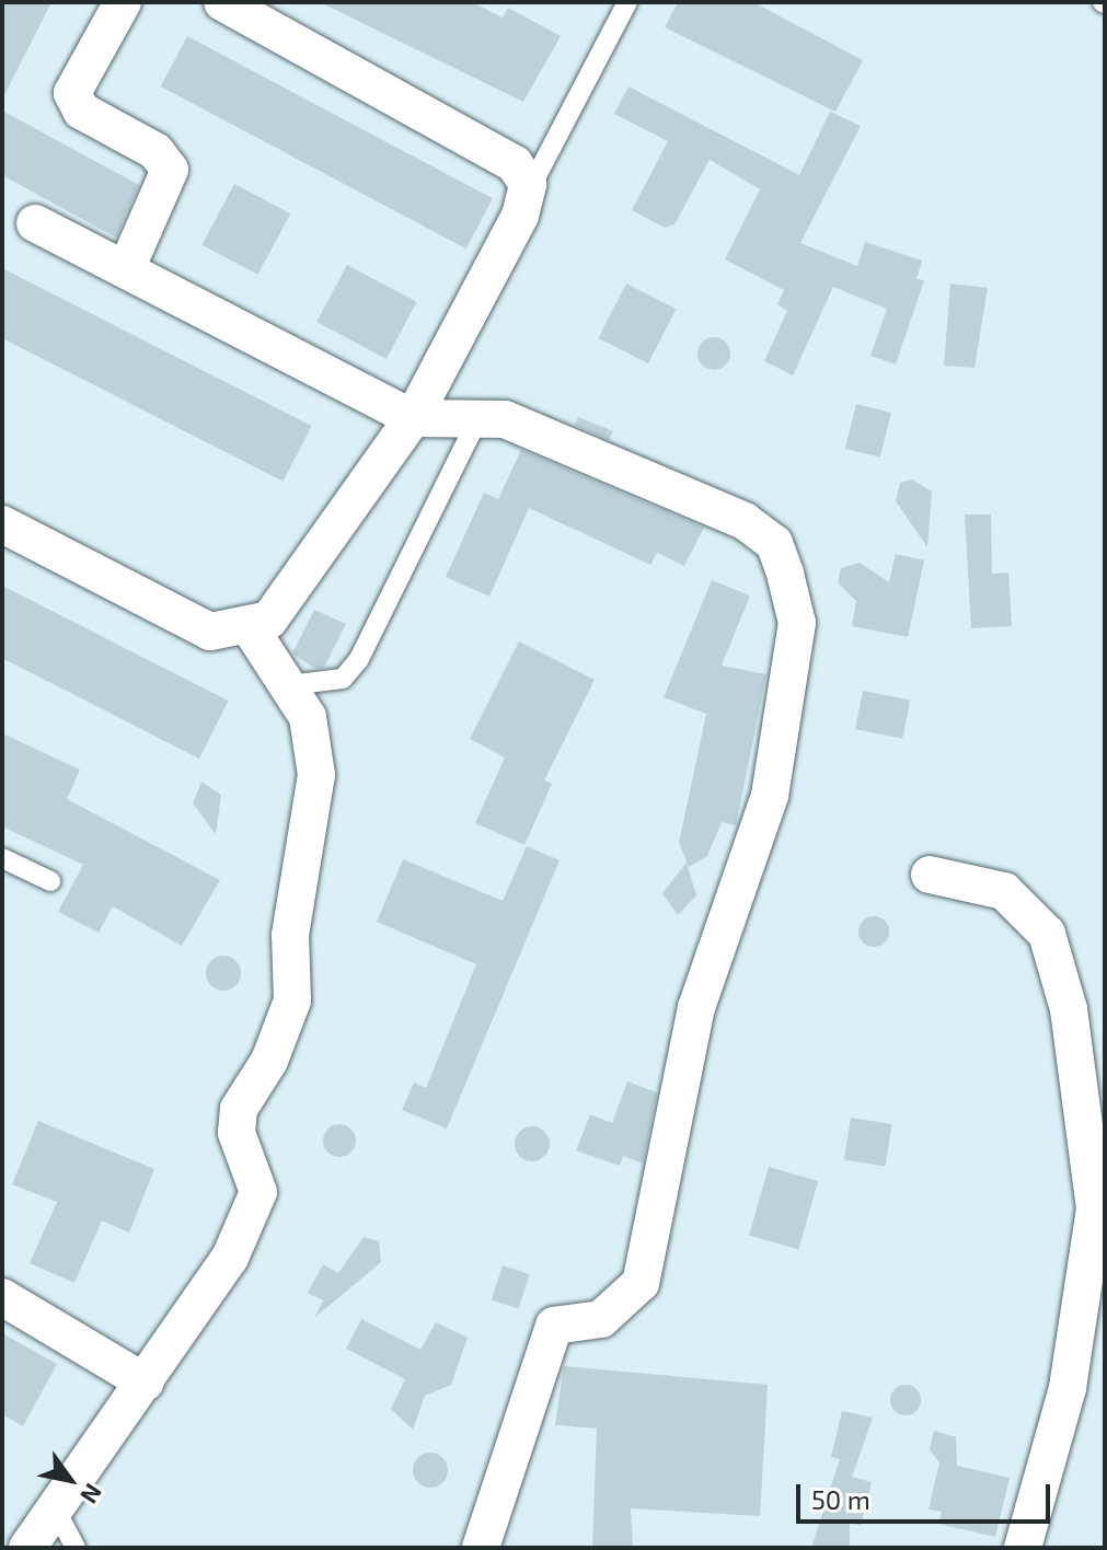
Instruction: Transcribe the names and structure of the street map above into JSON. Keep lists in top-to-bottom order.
{
  "scale_bar": "50 m",
  "north": "bottom right"
}
